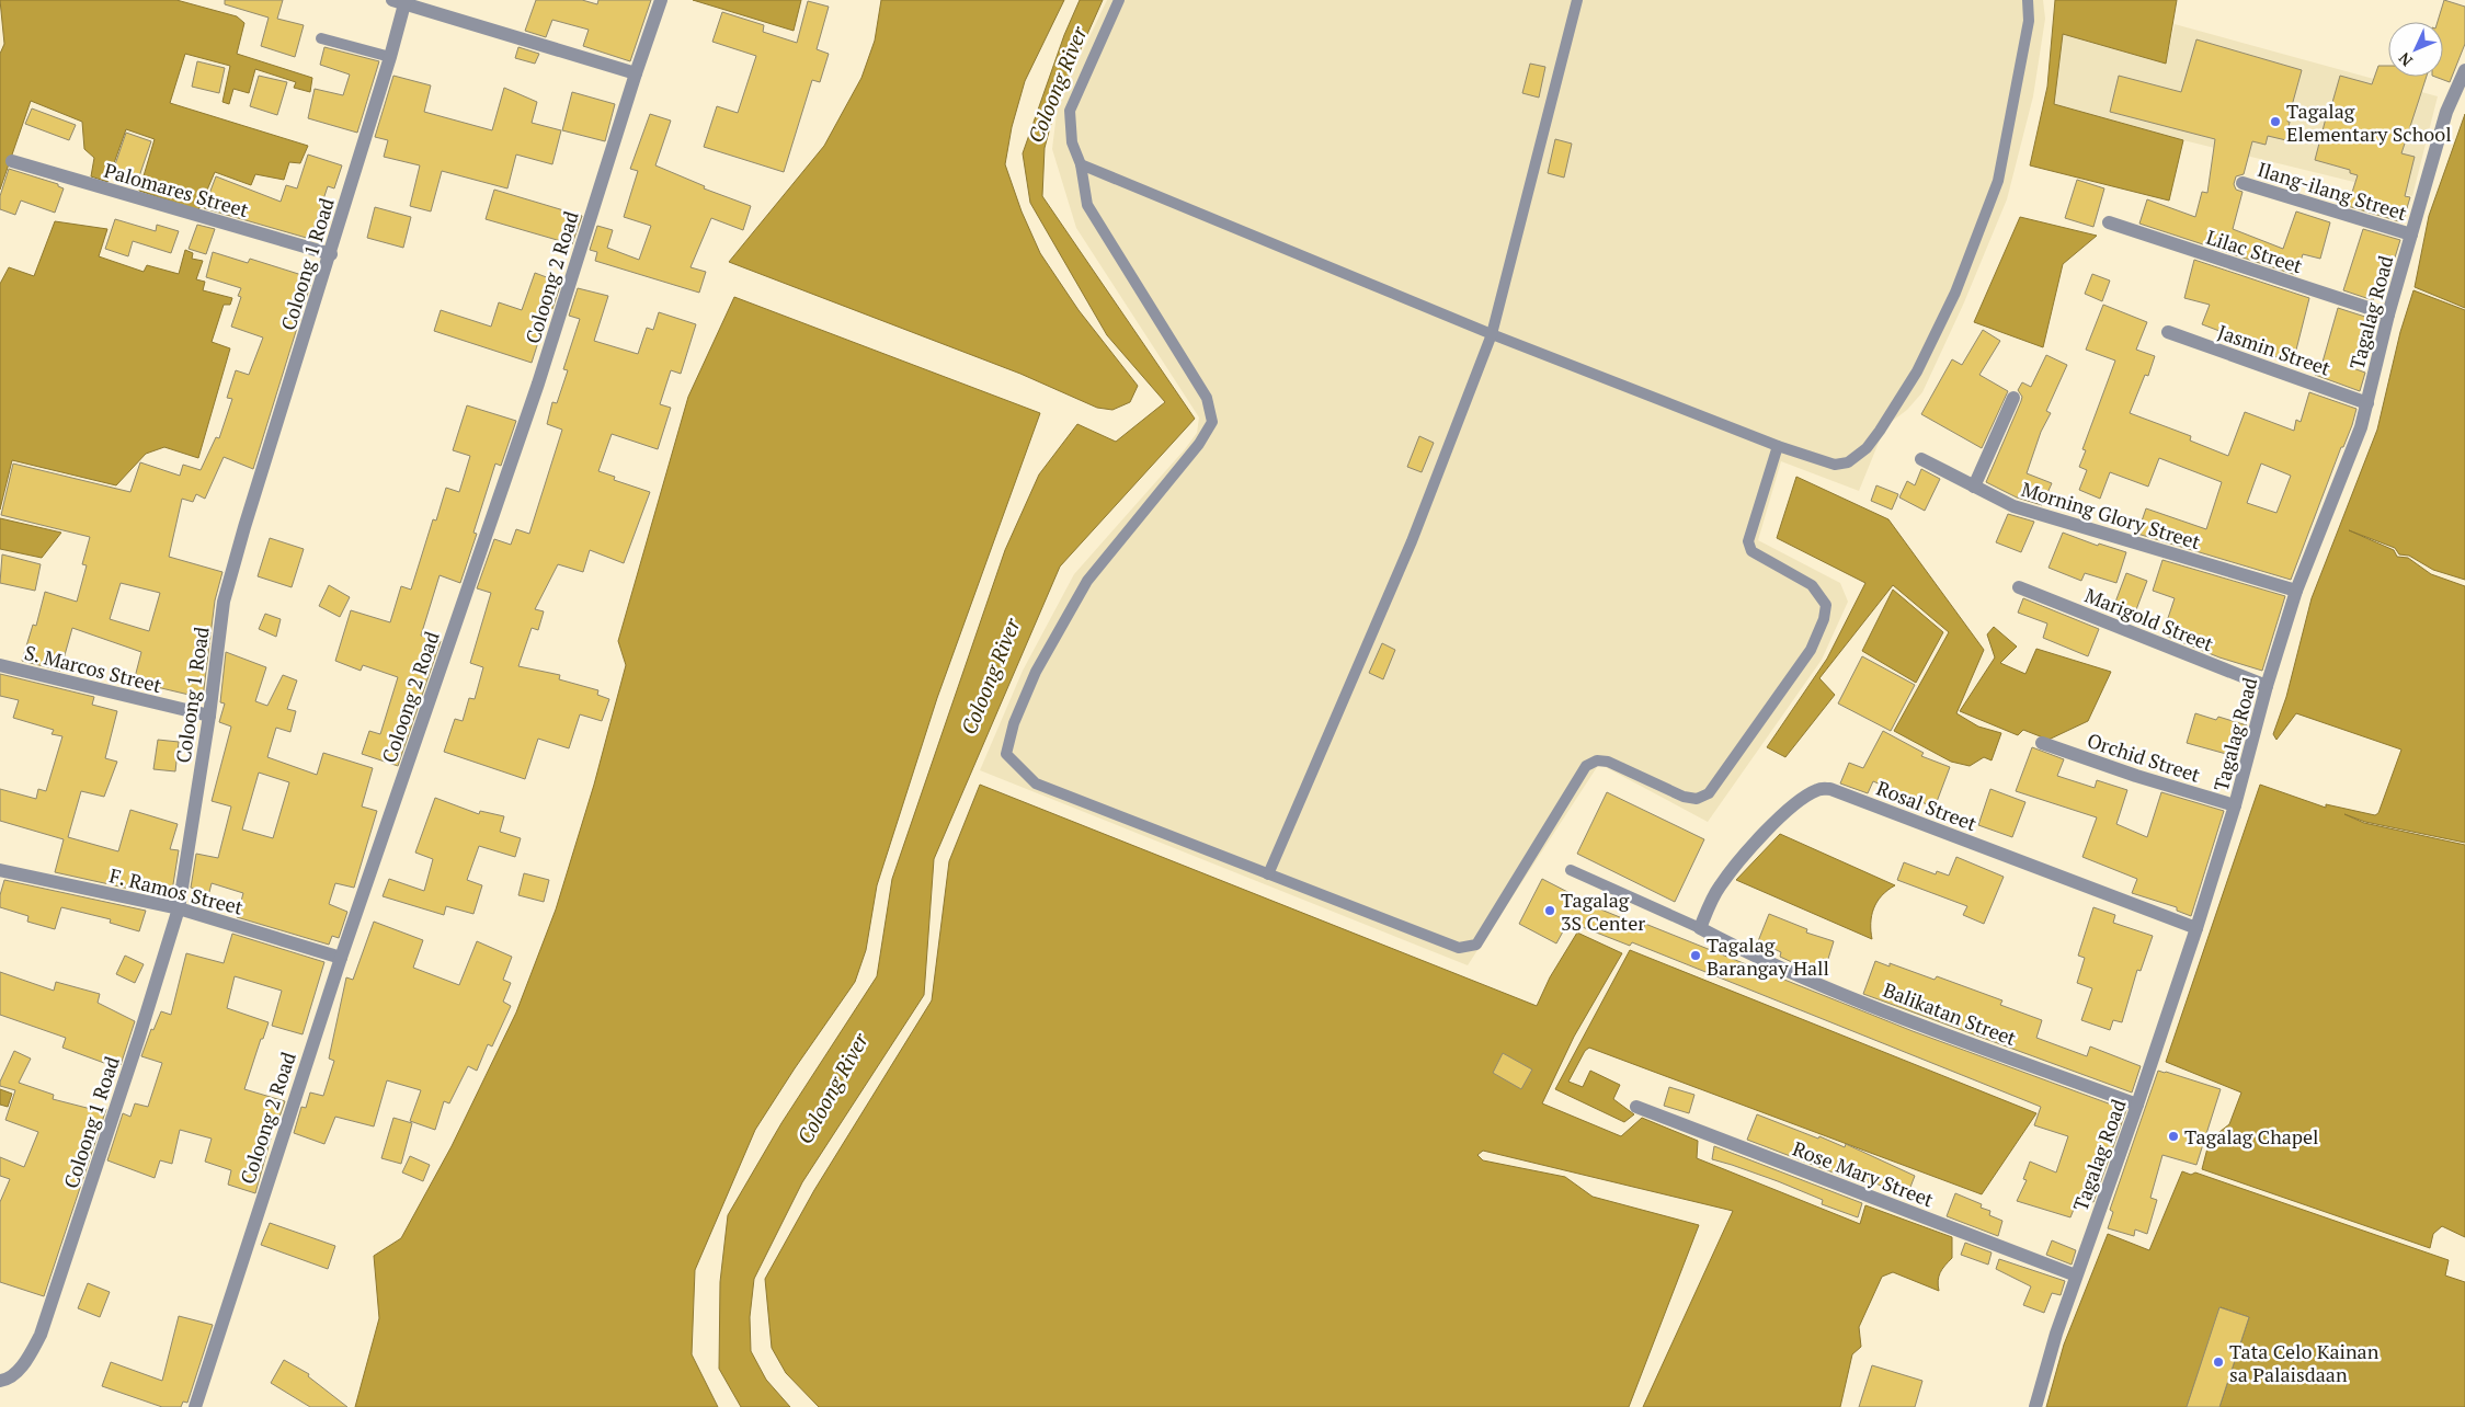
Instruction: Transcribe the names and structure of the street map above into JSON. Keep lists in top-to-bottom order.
{
  "streets": {
    "street": [
      "Palomares Street",
      "Ilang-ilang Street",
      "Lilac Street",
      "Coloong 1 Road",
      "Coloong 2 Road",
      "Tagalag Road",
      "Jasmin Street",
      "Morning Glory Street",
      "Marigold Street",
      "S. Marcos Street",
      "Orchid Street",
      "Rosal Street",
      "F. Ramos Street",
      "Balikatan Street",
      "Rose Mary Street"
    ]
  },
  "crossings": [
    ["Palomares Street", "Coloong 1 Road"],
    ["Ilang-ilang Street", "Tagalag Road"],
    ["Lilac Street", "Tagalag Road"],
    ["Coloong 1 Road", "S. Marcos Street"],
    ["Coloong 1 Road", "F. Ramos Street"],
    ["Coloong 2 Road", "F. Ramos Street"],
    ["Tagalag Road", "Jasmin Street"],
    ["Tagalag Road", "Morning Glory Street"],
    ["Tagalag Road", "Marigold Street"],
    ["Tagalag Road", "Orchid Street"],
    ["Tagalag Road", "Rosal Street"],
    ["Tagalag Road", "Balikatan Street"],
    ["Tagalag Road", "Rose Mary Street"],
    ["Rosal Street", "Balikatan Street"]
  ],
  "water": ["Coloong River"],
  "places": [
    "Tagalag Elementary School",
    "Tagalag 3S Center",
    "Tagalag Barangay Hall",
    "Tagalag Chapel",
    "Tata Celo Kainan sa Palaisdaan"
  ],
  "north": "bottom left"
}
